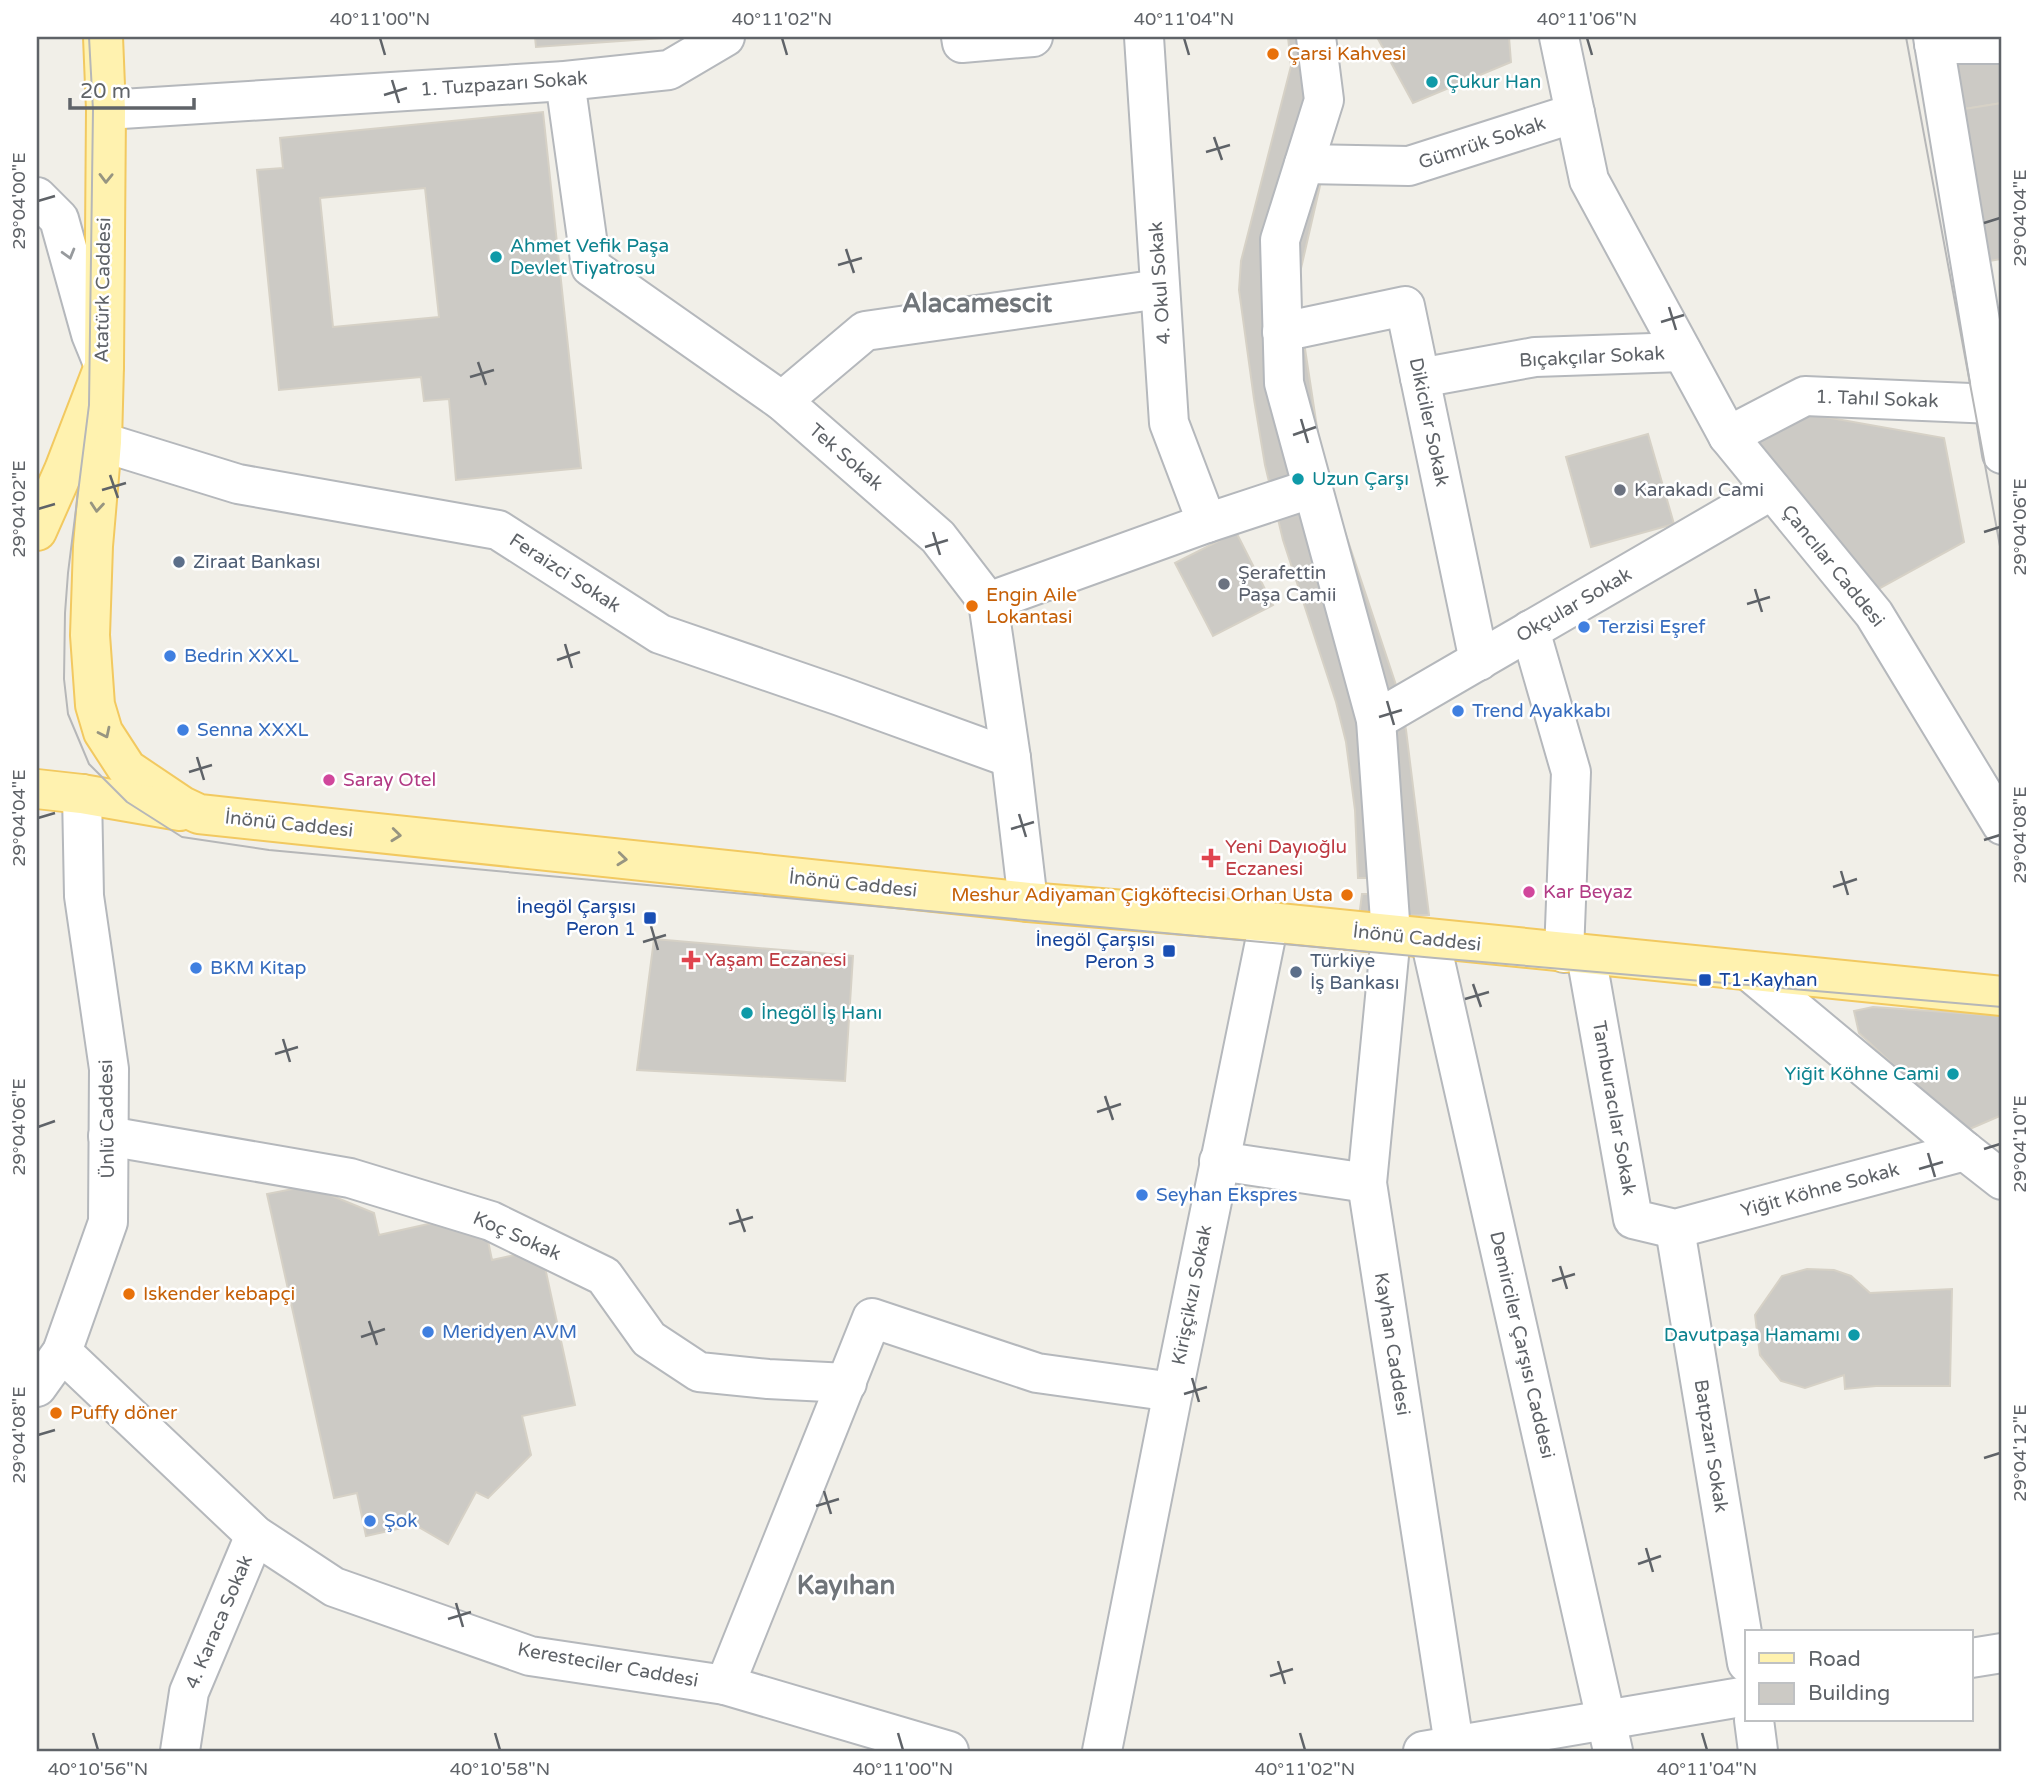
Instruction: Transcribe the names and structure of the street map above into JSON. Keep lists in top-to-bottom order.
{
  "streets": {
    "main road": ["Atatürk Caddesi", "İnönü Caddesi"],
    "street": [
      "1. Tuzpazarı Sokak",
      "Gümrük Sokak",
      "4. Okul Sokak",
      "Bıçakçılar Sokak",
      "1. Tahıl Sokak",
      "Dikiciler Sokak",
      "Tek Sokak",
      "Çancılar Caddesi",
      "Feraizci Sokak",
      "Okçular Sokak",
      "Tamburacılar Sokak",
      "Ünlü Caddesi",
      "Yiğit Köhne Sokak",
      "Koç Sokak",
      "Kirişçikızı Sokak",
      "Kayhan Caddesi",
      "Demirciler Çarşısı Caddesi",
      "Batpzarı Sokak",
      "4. Karaca Sokak",
      "Keresteciler Caddesi"
    ]
  },
  "crossings": [
    ["1. Tuzpazarı Sokak", "Atatürk Caddesi"],
    ["1. Tuzpazarı Sokak", "Tek Sokak"],
    ["Gümrük Sokak", "Çancılar Caddesi"],
    ["Gümrük Sokak", "Kayhan Caddesi"],
    ["Atatürk Caddesi", "İnönü Caddesi"],
    ["Bıçakçılar Sokak", "Dikiciler Sokak"],
    ["Bıçakçılar Sokak", "Çancılar Caddesi"],
    ["1. Tahıl Sokak", "Çancılar Caddesi"],
    ["Dikiciler Sokak", "Okçular Sokak"],
    ["Dikiciler Sokak", "Kayhan Caddesi"],
    ["Tek Sokak", "Feraizci Sokak"],
    ["Tek Sokak", "İnönü Caddesi"],
    ["Çancılar Caddesi", "Okçular Sokak"],
    ["Feraizci Sokak", "İnönü Caddesi"],
    ["Okçular Sokak", "Kayhan Caddesi"],
    ["İnönü Caddesi", "Tamburacılar Sokak"],
    ["İnönü Caddesi", "Kirişçikızı Sokak"],
    ["İnönü Caddesi", "Kayhan Caddesi"],
    ["İnönü Caddesi", "Demirciler Çarşısı Caddesi"],
    ["Tamburacılar Sokak", "Yiğit Köhne Sokak"],
    ["Tamburacılar Sokak", "Batpzarı Sokak"],
    ["Ünlü Caddesi", "Koç Sokak"],
    ["Ünlü Caddesi", "Keresteciler Caddesi"],
    ["Yiğit Köhne Sokak", "Batpzarı Sokak"],
    ["4. Karaca Sokak", "Keresteciler Caddesi"]
  ],
  "one_way": ["Atatürk Caddesi", "İnönü Caddesi"],
  "districts": ["Alacamescit", "Kayıhan"],
  "places": {
    "other": [
      "Çarsi Kahvesi",
      "Çukur Han",
      "Ahmet Vefik Paşa Devlet Tiyatrosu",
      "Uzun Çarşı",
      "Karakadı Cami",
      "Ziraat Bankası",
      "Şerafettin Paşa Camii",
      "Engin Aile Lokantasi",
      "Terzisi Eşref",
      "Bedrin XXXL",
      "Trend Ayakkabı",
      "Senna XXXL",
      "Saray Otel",
      "Kar Beyaz",
      "Meshur Adiyaman Çigköftecisi Orhan Usta",
      "BKM Kitap",
      "Türkiye İş Bankası",
      "İnegöl İş Hanı",
      "Yiğit Köhne Cami",
      "Seyhan Ekspres",
      "Iskender kebapçi",
      "Meridyen AVM",
      "Davutpaşa Hamamı",
      "Puffy döner",
      "Şok"
    ],
    "health": ["Yeni Dayıoğlu Eczanesi", "Yaşam Eczanesi"],
    "transit": ["İnegöl Çarşısı Peron 1", "İnegöl Çarşısı Peron 3", "T1-Kayhan"]
  },
  "legend": ["Road", "Building"],
  "scale_bar": "20 m",
  "coordinates": [
    "40°11'00\"N",
    "40°11'02\"N",
    "40°11'04\"N",
    "40°11'06\"N",
    "29°04'00\"E",
    "29°04'04\"E",
    "29°04'02\"E",
    "29°04'06\"E",
    "29°04'08\"E",
    "29°04'10\"E",
    "29°04'12\"E",
    "40°10'56\"N",
    "40°10'58\"N"
  ]
}
